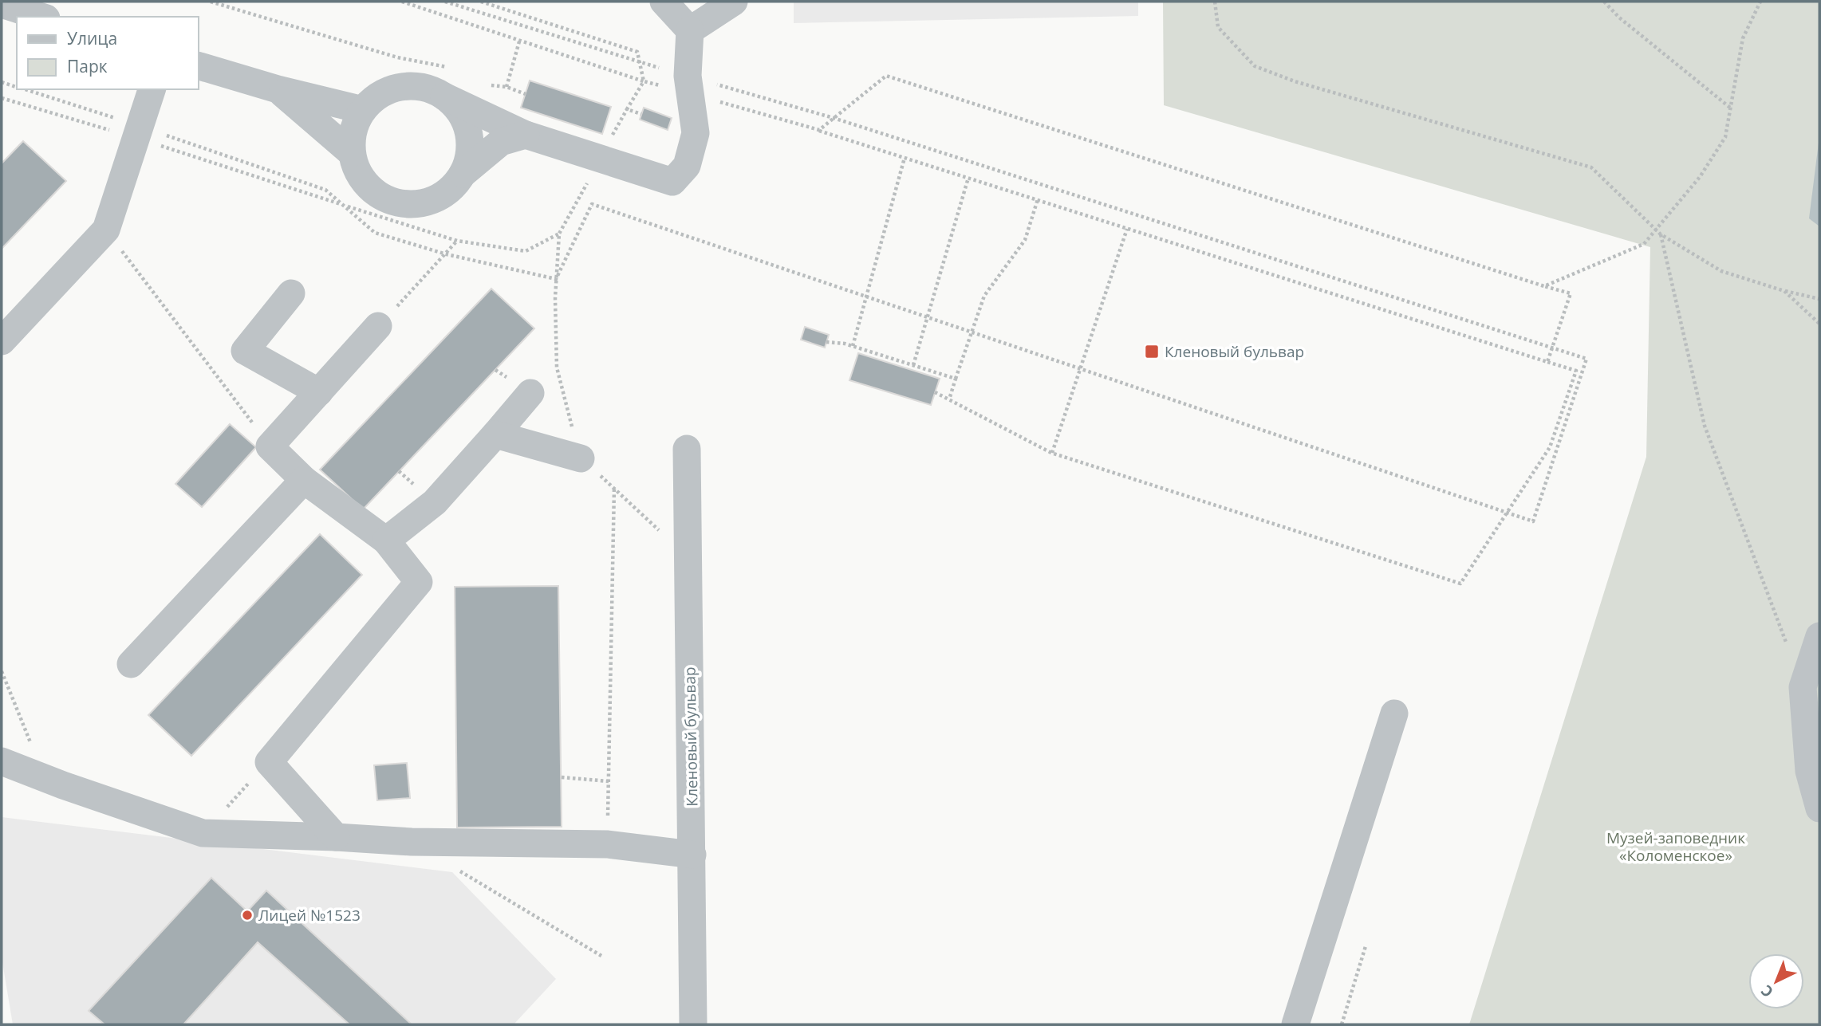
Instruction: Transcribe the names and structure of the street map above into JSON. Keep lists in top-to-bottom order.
{
  "streets": {
    "street": ["Кленовый бульвар"]
  },
  "parks": ["Музей-заповедник «Коломенское»"],
  "places": {
    "transit": ["Кленовый бульвар"],
    "other": ["Лицей №1523"]
  },
  "legend": ["Улица", "Парк"],
  "north": "bottom left"
}
